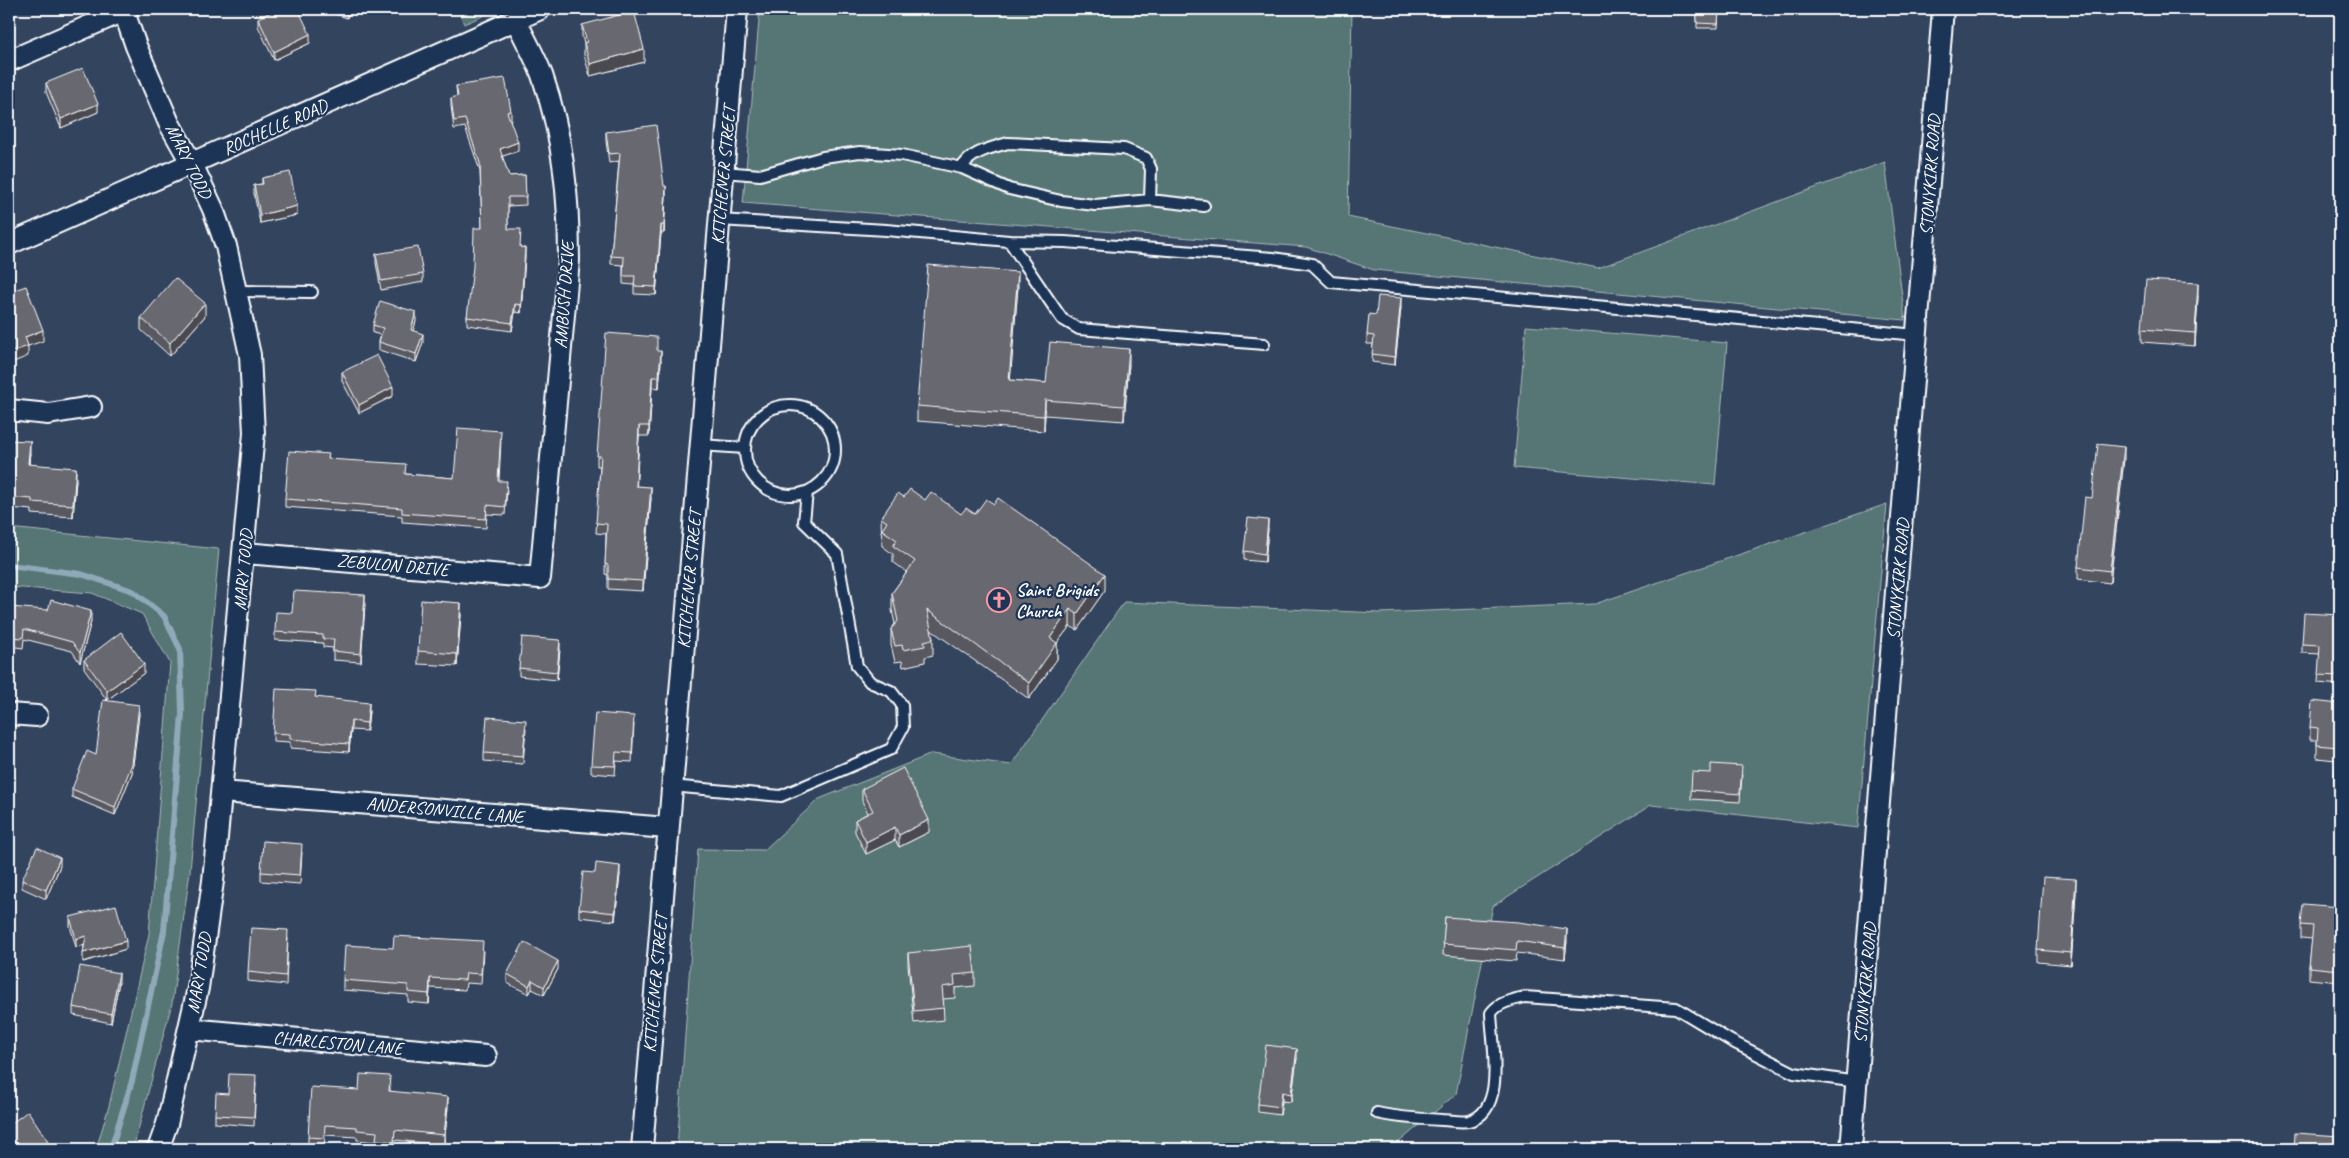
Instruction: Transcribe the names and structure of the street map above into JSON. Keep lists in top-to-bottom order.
{
  "streets": {
    "street": [
      "ROCHELLE ROAD",
      "MARY TODD",
      "KITCHENER STREET",
      "STONYKIRK ROAD",
      "AMBUSH DRIVE",
      "ZEBULON DRIVE",
      "ANDERSONVILLE LANE",
      "CHARLESTON LANE"
    ]
  },
  "crossings": [
    ["ROCHELLE ROAD", "MARY TODD"],
    ["ROCHELLE ROAD", "AMBUSH DRIVE"],
    ["MARY TODD", "ZEBULON DRIVE"],
    ["MARY TODD", "ANDERSONVILLE LANE"],
    ["MARY TODD", "CHARLESTON LANE"],
    ["KITCHENER STREET", "ANDERSONVILLE LANE"],
    ["AMBUSH DRIVE", "ZEBULON DRIVE"]
  ],
  "places": {
    "church": ["Saint Brigids Church"]
  }
}
